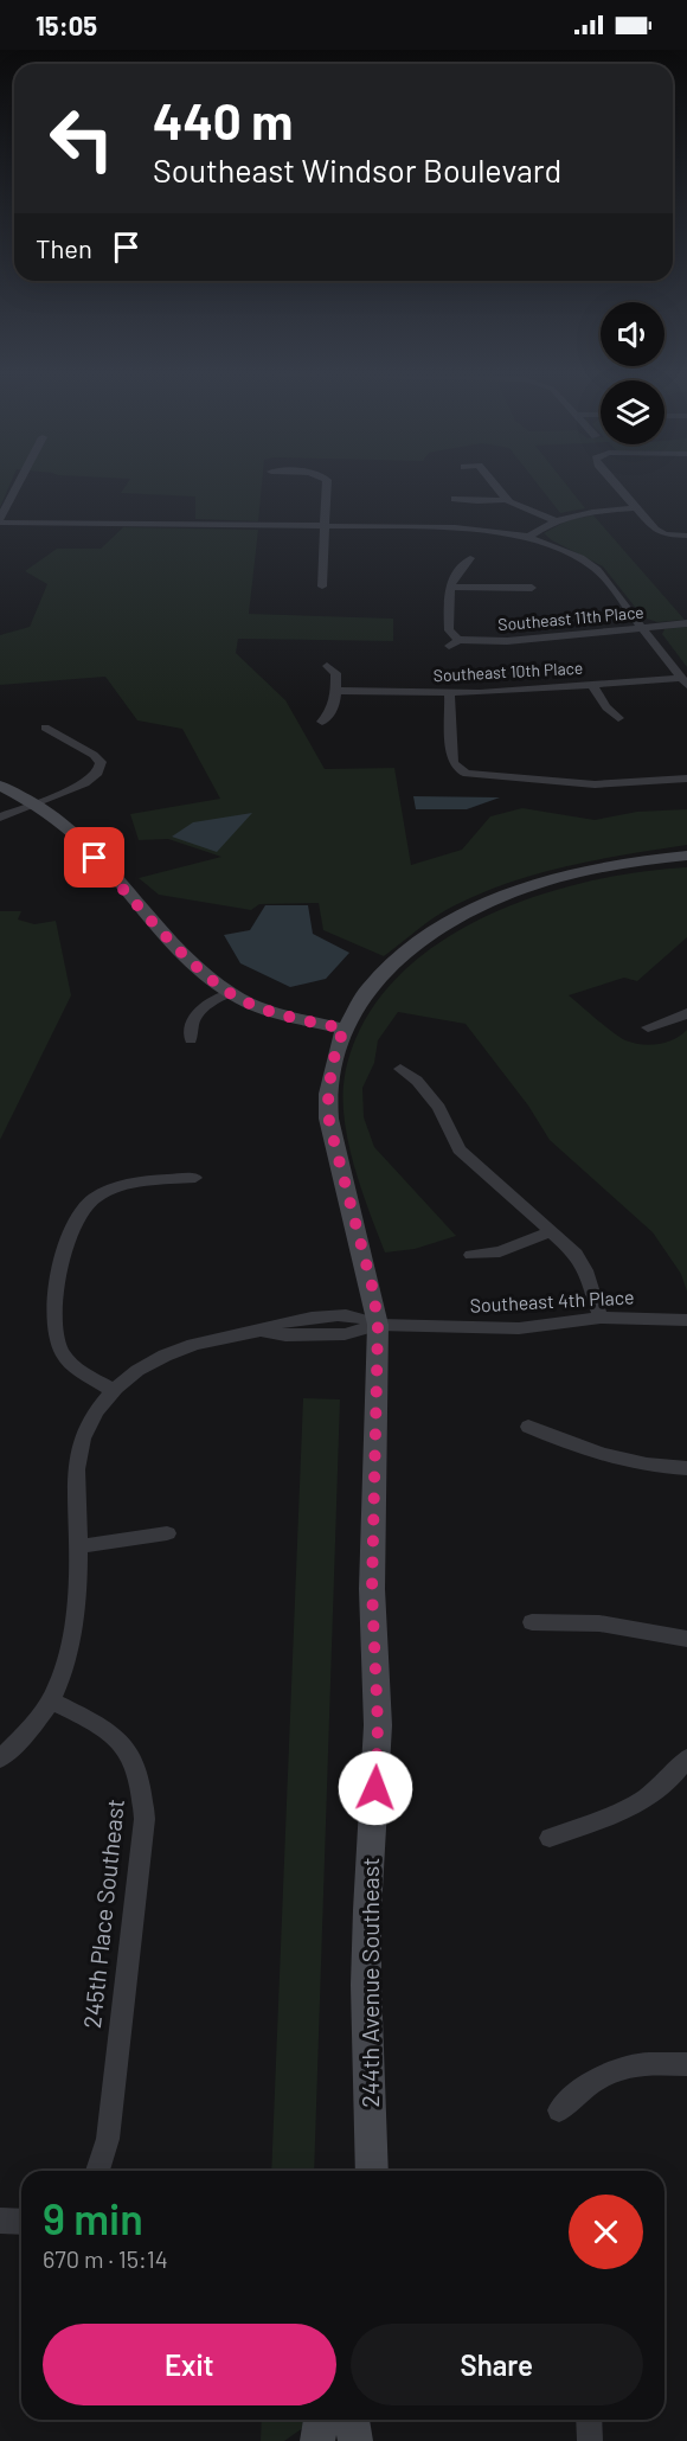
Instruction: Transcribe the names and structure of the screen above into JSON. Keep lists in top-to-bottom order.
{
  "streets": {
    "street": [
      "Southeast 11th Place",
      "Southeast 10th Place",
      "Southeast 4th Place",
      "245th Place Southeast",
      "244th Avenue Southeast"
    ]
  },
  "crossings": [
    ["Southeast 4th Place", "245th Place Southeast"],
    ["Southeast 4th Place", "244th Avenue Southeast"]
  ],
  "page": {
    "status": "15:05",
    "turn": ["440 m", "Southeast Windsor Boulevard"],
    "then": "Then",
    "heading": ["9 min", "670 m · 15:14"],
    "buttons": ["Exit", "Share"]
  }
}
